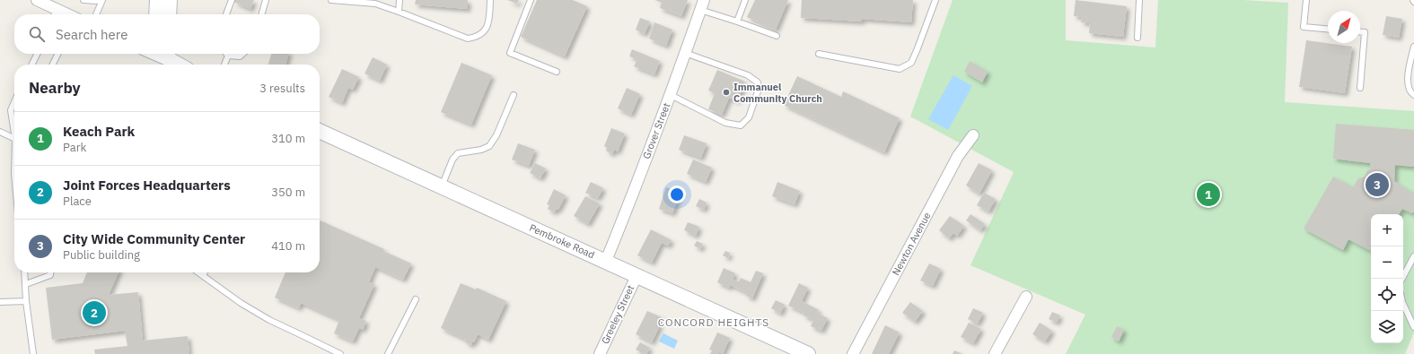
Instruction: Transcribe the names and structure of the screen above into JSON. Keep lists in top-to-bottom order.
{
  "streets": {
    "street": [
      "Grover Street",
      "Pembroke Road",
      "Newton Avenue",
      "Greeley Street"
    ]
  },
  "crossings": [
    ["Grover Street", "Pembroke Road"],
    ["Pembroke Road", "Greeley Street"]
  ],
  "districts": ["CONCORD HEIGHTS"],
  "places": ["Immanuel Community Church"],
  "north": "top right",
  "page": {
    "search": "Search here",
    "heading": ["Nearby", "3 results"],
    "list": [
      {
        "mark": "1",
        "name": "Keach Park",
        "note": "Park",
        "value": "310 m"
      },
      {
        "mark": "2",
        "name": "Joint Forces Headquarters",
        "note": "Place",
        "value": "350 m"
      },
      {
        "mark": "3",
        "name": "City Wide Community Center",
        "note": "Public building",
        "value": "410 m"
      }
    ],
    "pins": ["3", "1", "2"],
    "map_buttons": ["+", "−"]
  }
}
